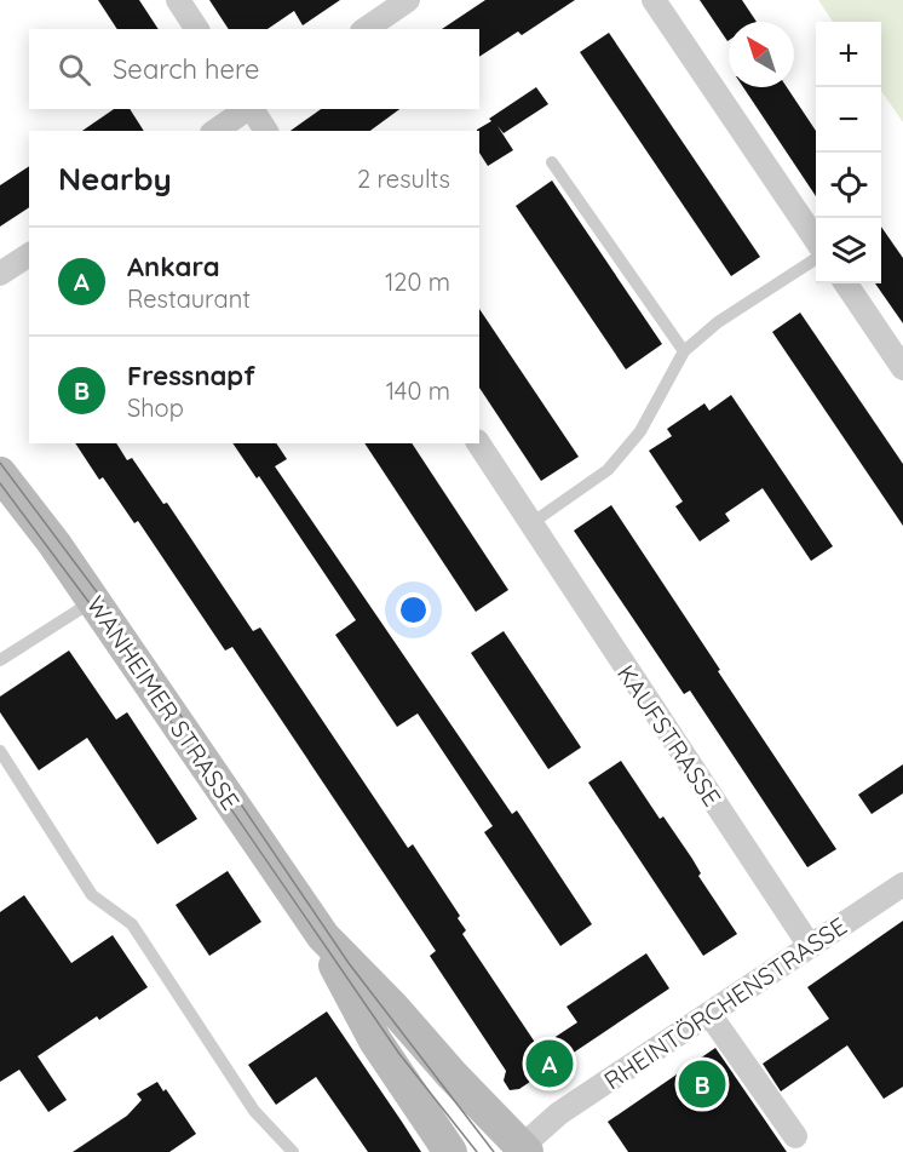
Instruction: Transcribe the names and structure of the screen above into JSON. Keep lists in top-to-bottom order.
{
  "streets": {
    "street": ["WANHEIMER STRASSE", "KAUFSTRASSE", "RHEINTÖRCHENSTRASSE"]
  },
  "crossings": [
    ["WANHEIMER STRASSE", "RHEINTÖRCHENSTRASSE"],
    ["KAUFSTRASSE", "RHEINTÖRCHENSTRASSE"]
  ],
  "north": "top left",
  "page": {
    "map_buttons": ["+", "−"],
    "search": "Search here",
    "heading": ["Nearby", "2 results"],
    "list": [
      {
        "mark": "A",
        "name": "Ankara",
        "note": "Restaurant",
        "value": "120 m"
      },
      {
        "mark": "B",
        "name": "Fressnapf",
        "note": "Shop",
        "value": "140 m"
      }
    ],
    "pins": ["A", "B"]
  }
}
